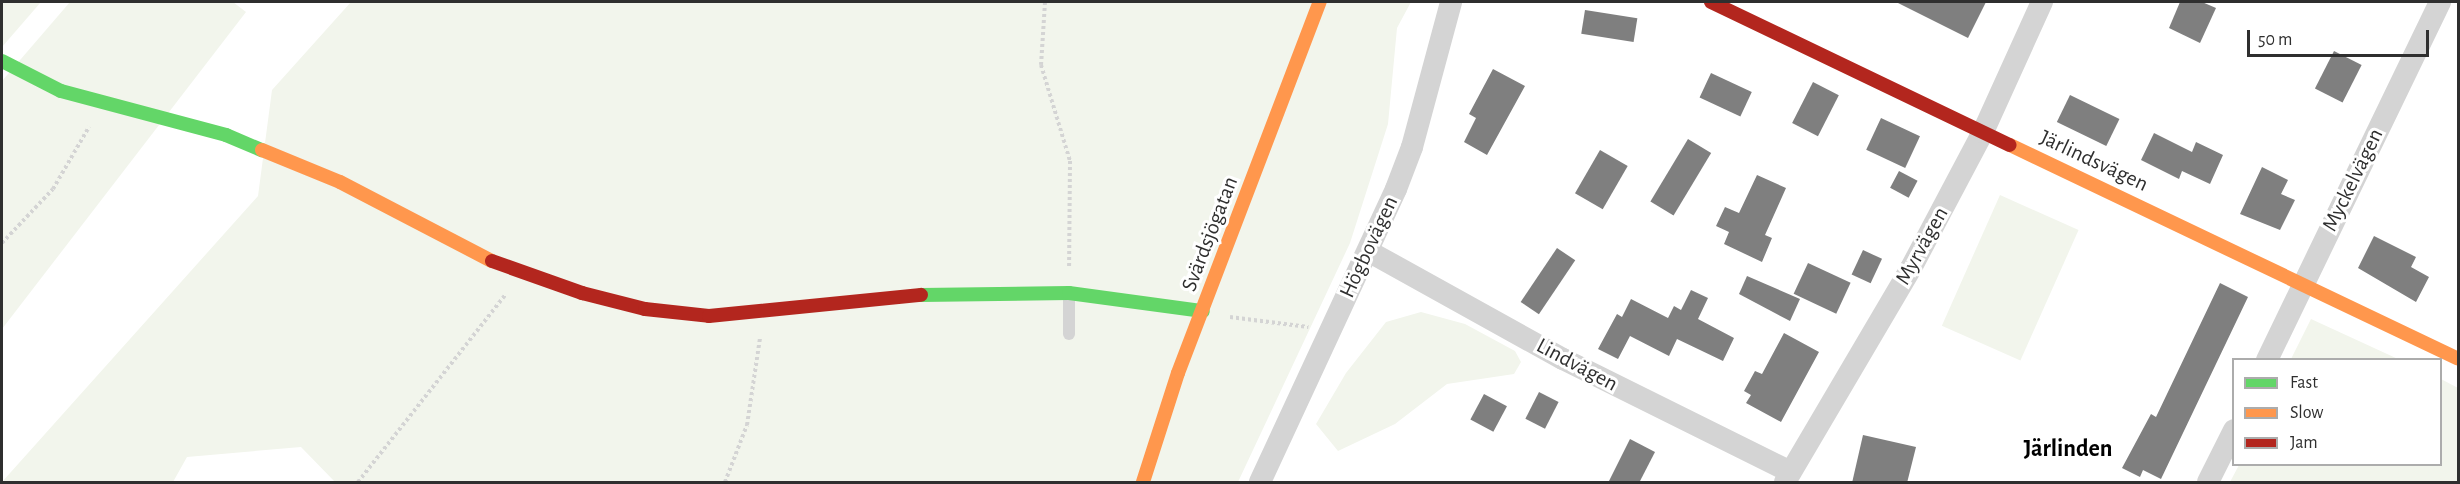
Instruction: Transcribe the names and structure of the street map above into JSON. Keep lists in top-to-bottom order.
{
  "streets": {
    "street": [
      "Järlindsvägen",
      "Myckelvägen",
      "Svärdsjögatan",
      "Myrvägen",
      "Högbovägen",
      "Lindvägen"
    ]
  },
  "crossings": [
    ["Järlindsvägen", "Myckelvägen"],
    ["Järlindsvägen", "Myrvägen"],
    ["Myrvägen", "Lindvägen"],
    ["Högbovägen", "Lindvägen"]
  ],
  "districts": ["Järlinden"],
  "legend": ["Fast", "Slow", "Jam"],
  "scale_bar": "50 m"
}
